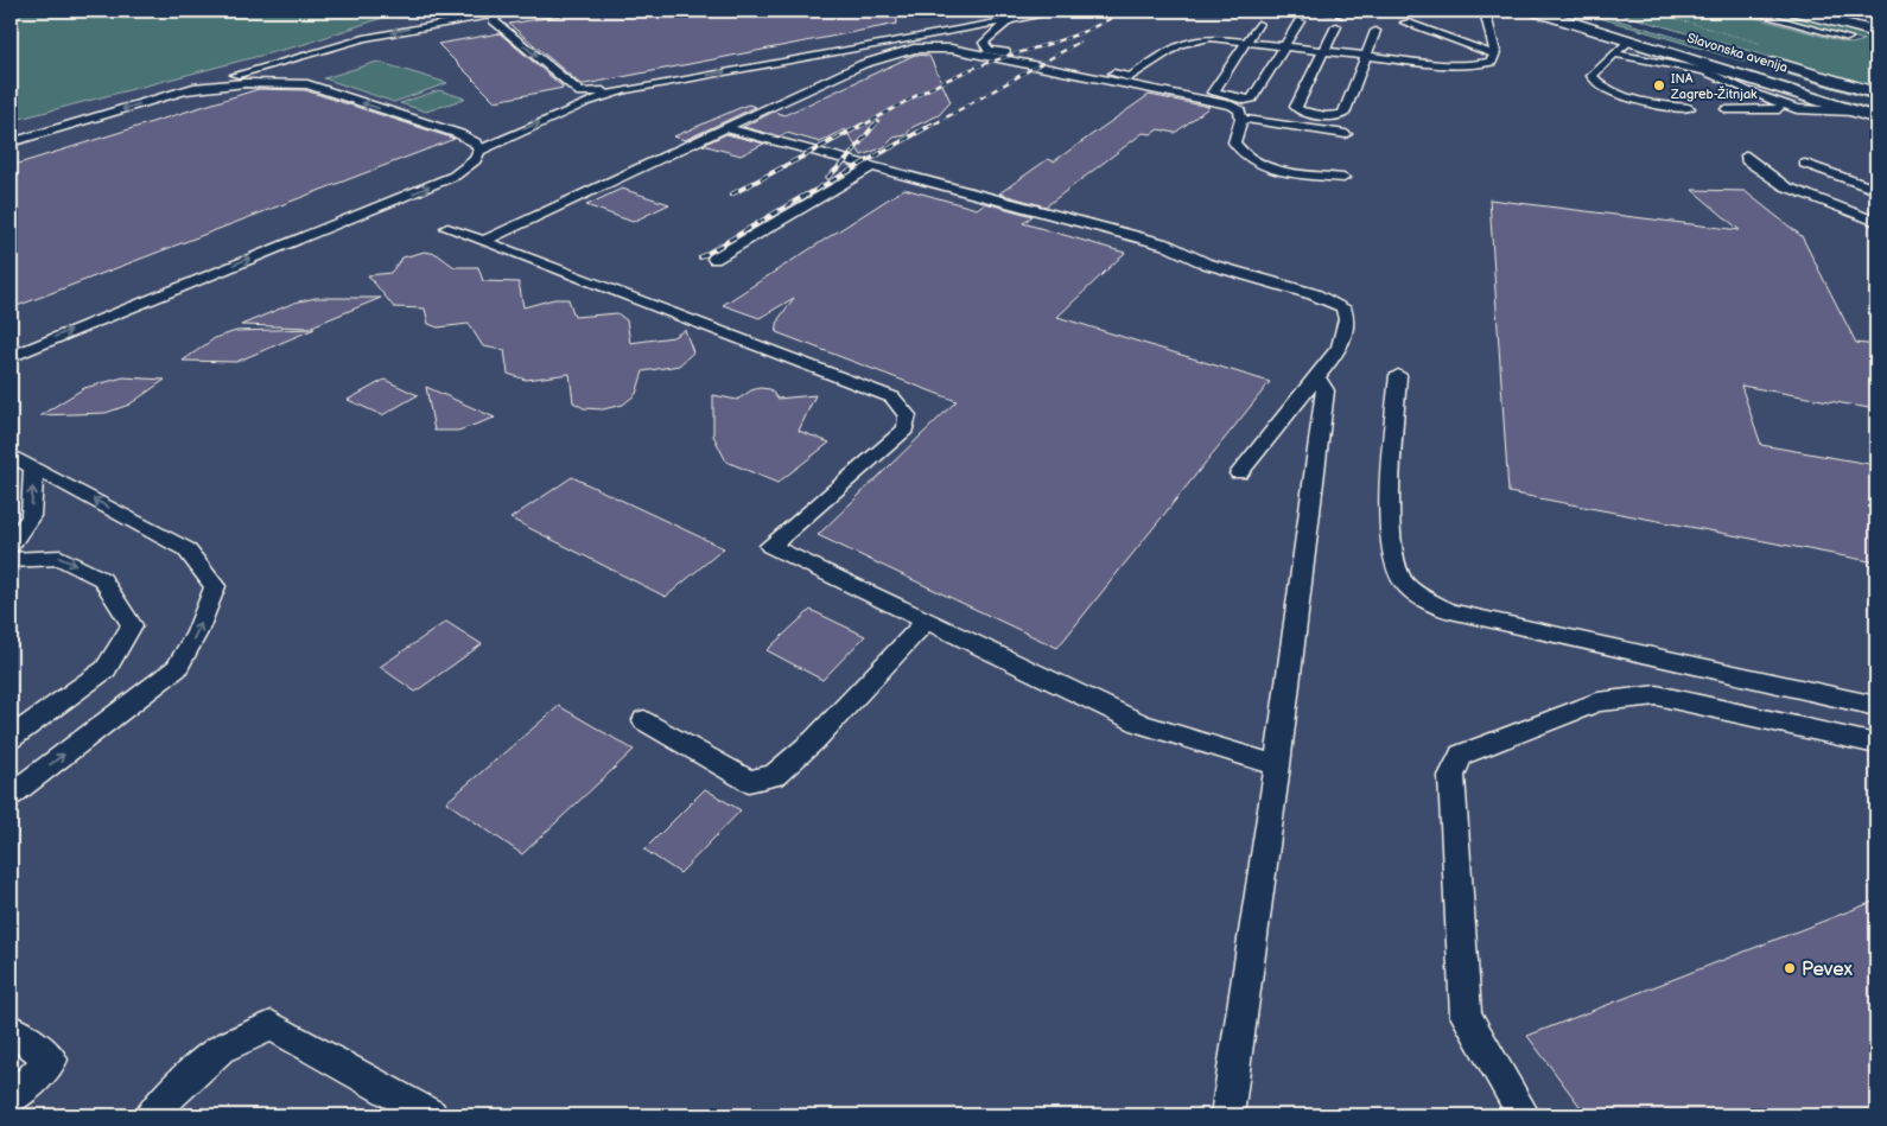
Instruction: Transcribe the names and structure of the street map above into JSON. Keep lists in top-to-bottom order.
{
  "streets": {
    "main road": ["Slavonska avenija"]
  },
  "places": ["INA Zagreb-Žitnjak", "Pevex"]
}
